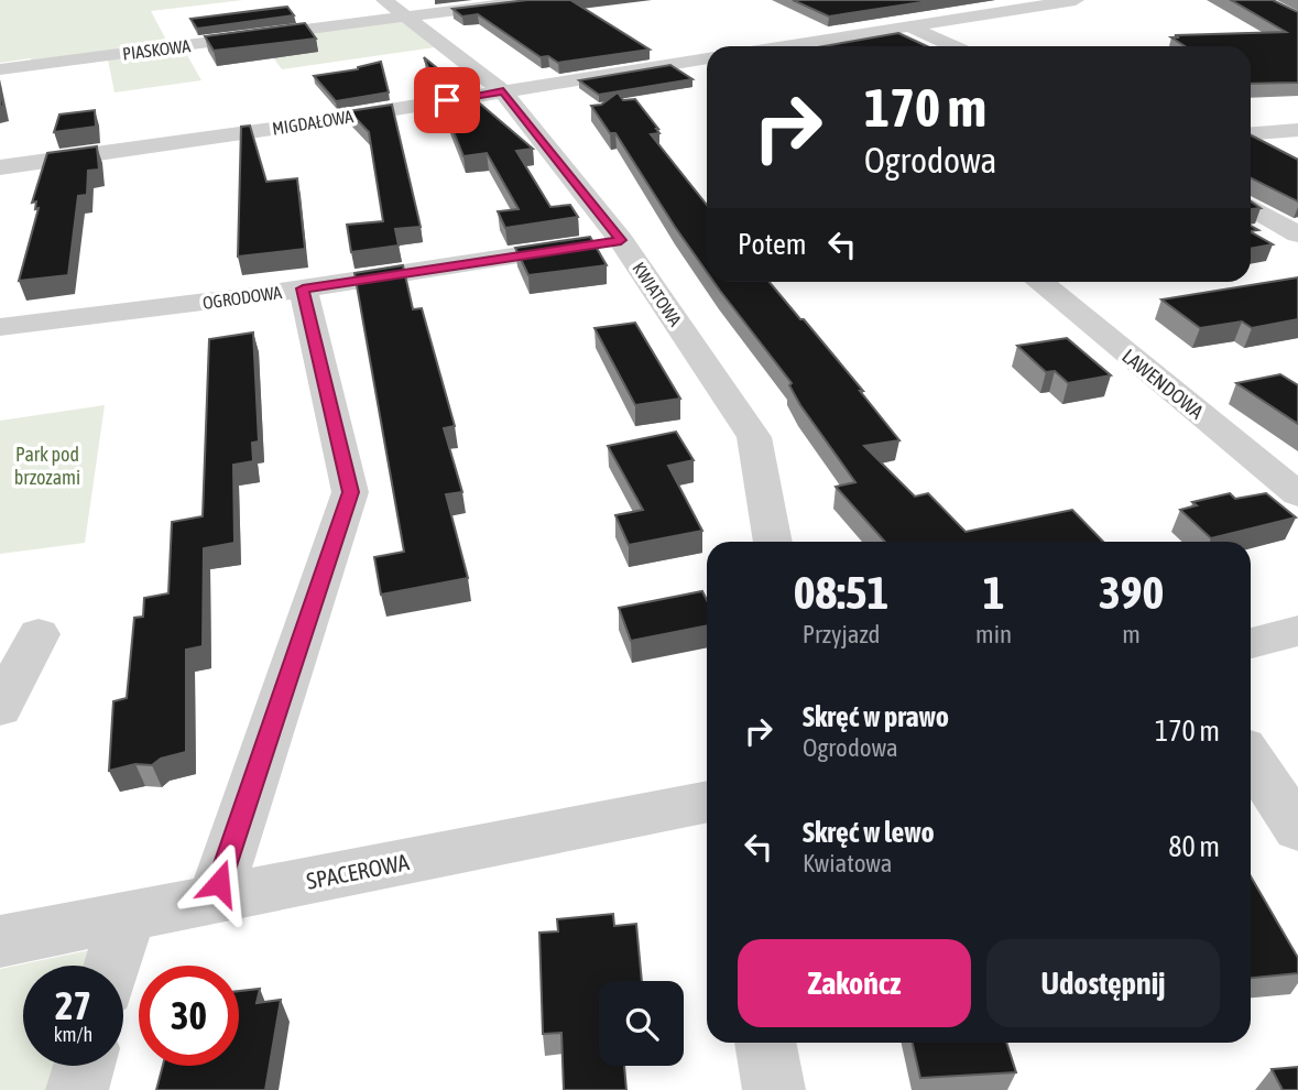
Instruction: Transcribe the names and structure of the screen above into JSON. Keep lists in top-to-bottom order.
{
  "streets": {
    "street": [
      "PIASKOWA",
      "MIGDAŁOWA",
      "KWIATOWA",
      "OGRODOWA",
      "LAWENDOWA",
      "SPACEROWA"
    ]
  },
  "crossings": [
    ["PIASKOWA", "KWIATOWA"],
    ["MIGDAŁOWA", "KWIATOWA"],
    ["KWIATOWA", "OGRODOWA"]
  ],
  "parks": ["Park pod brzozami"],
  "page": {
    "turn": ["170 m", "Ogrodowa"],
    "then": "Potem",
    "eta": [
      "08:51",
      "Przyjazd",
      "1",
      "min",
      "390",
      "m"
    ],
    "list": [
      {
        "name": "Skręć w prawo",
        "note": "Ogrodowa",
        "value": "170 m"
      },
      {
        "name": "Skręć w lewo",
        "note": "Kwiatowa",
        "value": "80 m"
      }
    ],
    "buttons": ["Zakończ", "Udostępnij"],
    "speed": "27 km/h",
    "limit": "30"
  }
}
